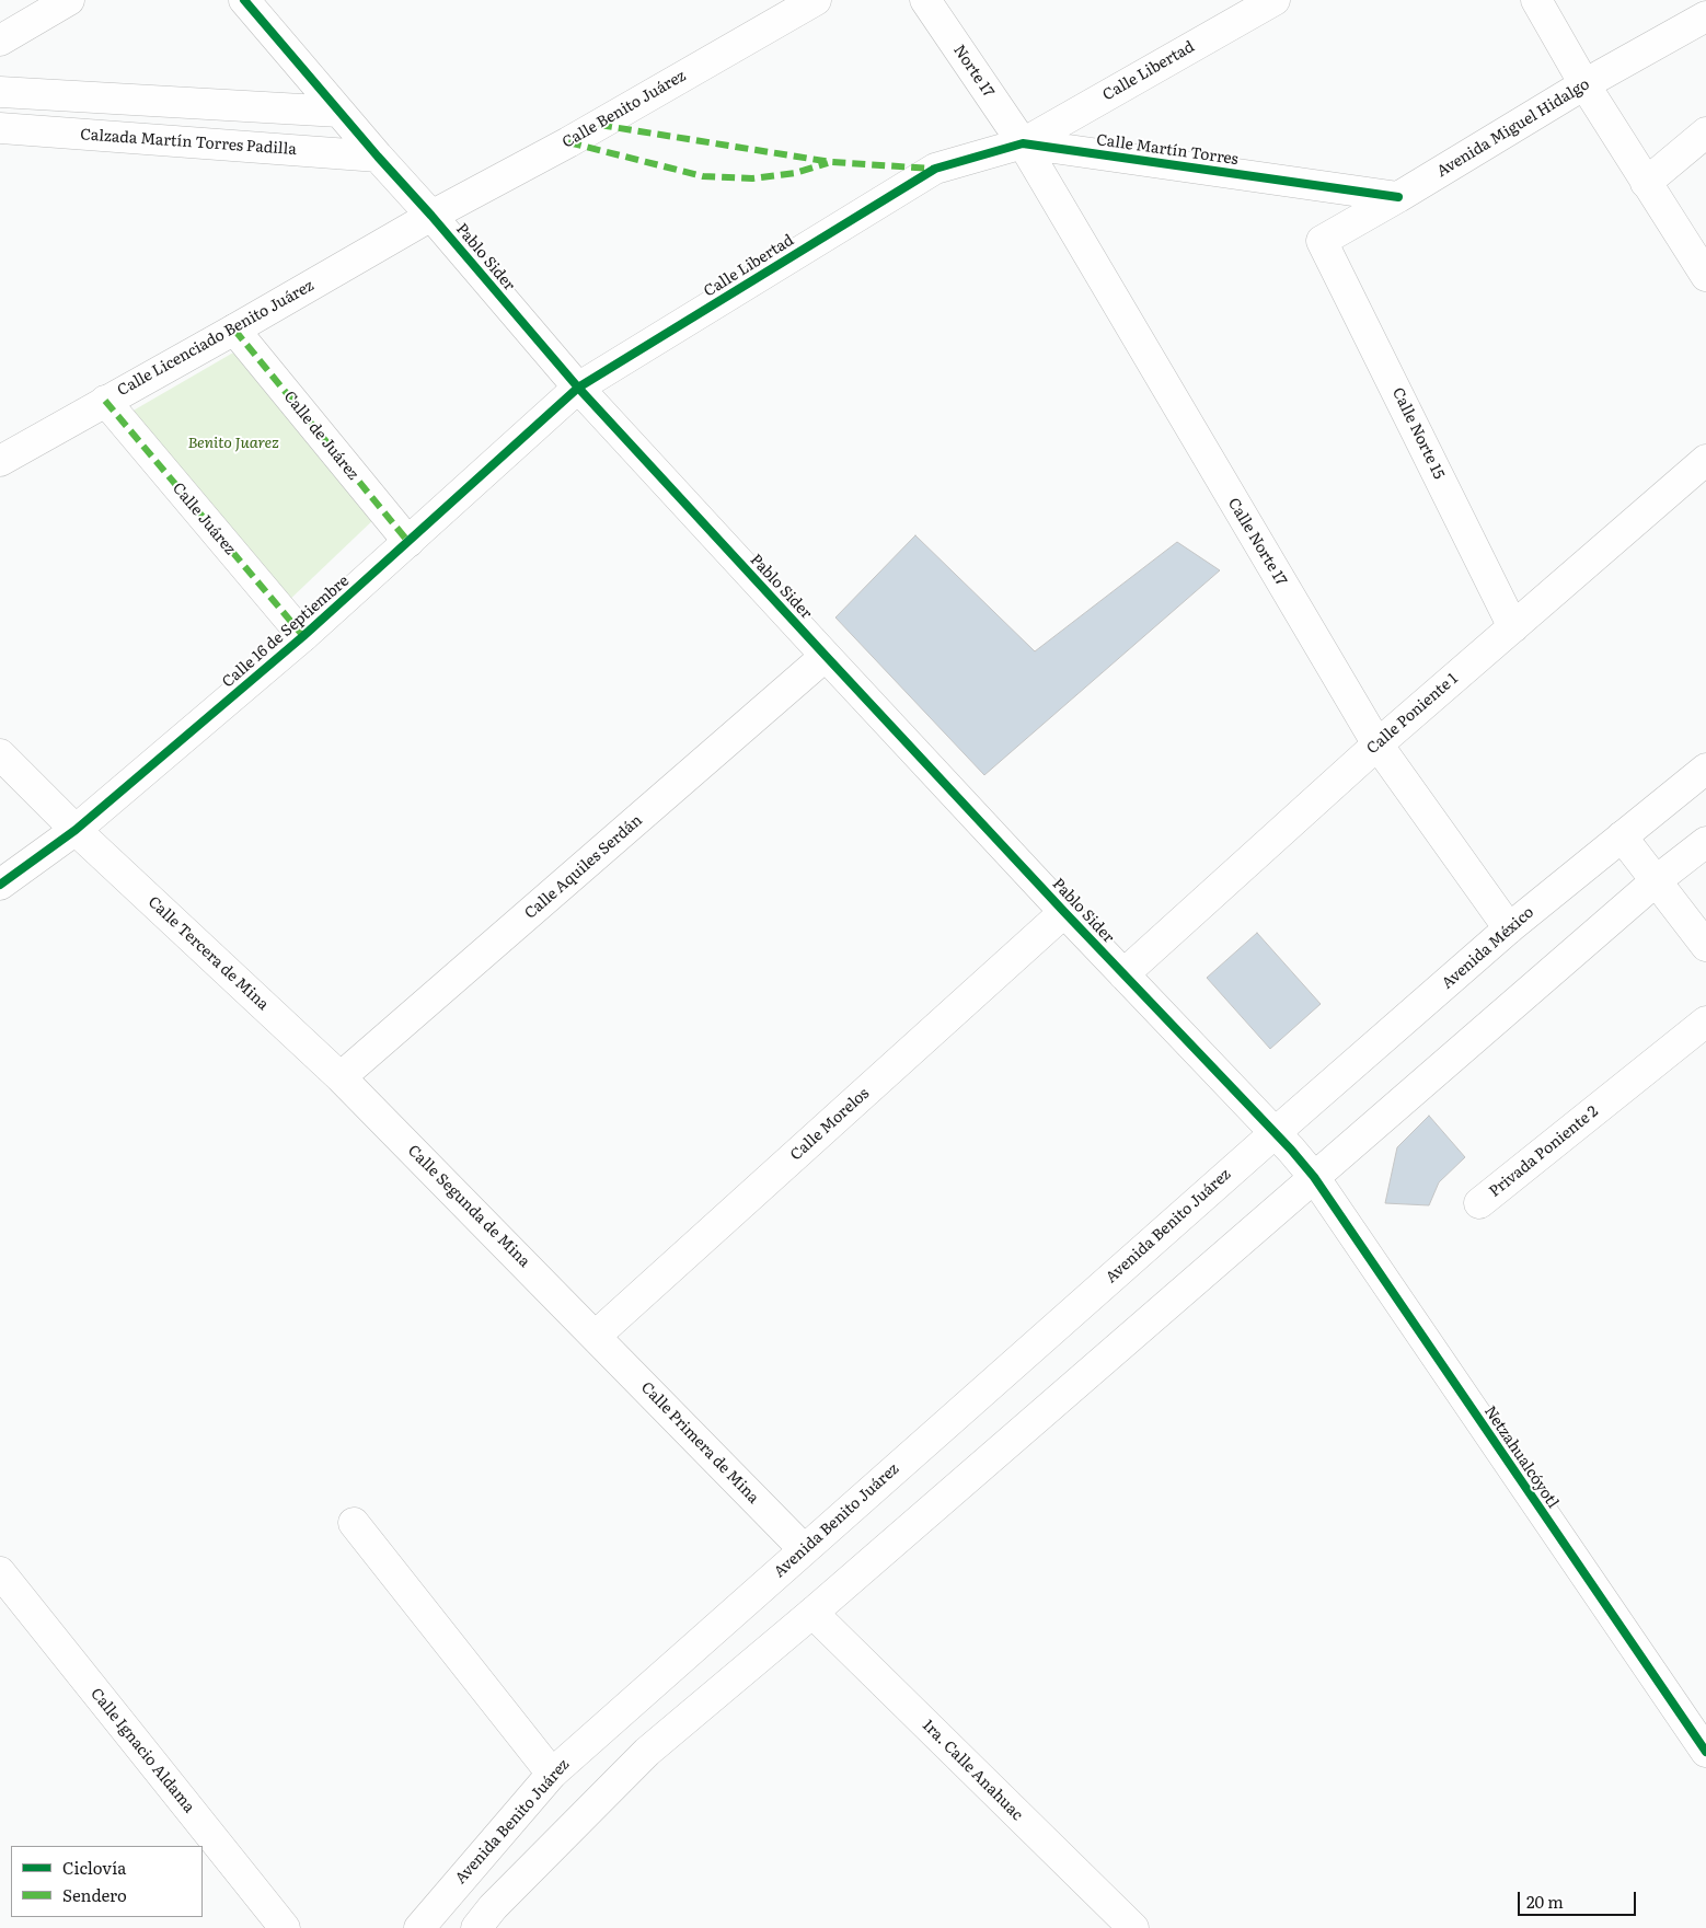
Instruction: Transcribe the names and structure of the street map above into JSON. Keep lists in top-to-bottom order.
{
  "streets": {
    "street": [
      "Norte 17",
      "Calle Libertad",
      "Calle Benito Juárez",
      "Avenida Miguel Hidalgo",
      "Calzada Martín Torres Padilla",
      "Calle Martín Torres",
      "Pablo Sider",
      "Calle Licenciado Benito Juárez",
      "Calle Norte 15",
      "Calle de Juárez",
      "Calle Juárez",
      "Calle Norte 17",
      "Calle 16 de Septiembre",
      "Calle Poniente 1",
      "Calle Aquiles Serdán",
      "Avenida México",
      "Calle Tercera de Mina",
      "Calle Morelos",
      "Privada Poniente 2",
      "Calle Segunda de Mina",
      "Avenida Benito Juárez",
      "Calle Primera de Mina",
      "Netzahualcóyotl",
      "Calle Ignacio Aldama",
      "1ra. Calle Anahuac"
    ]
  },
  "crossings": [
    ["Norte 17", "Calle Libertad"],
    ["Norte 17", "Calle Martín Torres"],
    ["Norte 17", "Calle Norte 17"],
    ["Calle Libertad", "Calle Martín Torres"],
    ["Calle Libertad", "Pablo Sider"],
    ["Calle Libertad", "Calle Norte 17"],
    ["Calle Libertad", "Calle 16 de Septiembre"],
    ["Calle Benito Juárez", "Pablo Sider"],
    ["Calle Benito Juárez", "Calle Licenciado Benito Juárez"],
    ["Avenida Miguel Hidalgo", "Calle Martín Torres"],
    ["Avenida Miguel Hidalgo", "Calle Norte 15"],
    ["Calzada Martín Torres Padilla", "Pablo Sider"],
    ["Calle Martín Torres", "Calle Norte 17"],
    ["Pablo Sider", "Calle Licenciado Benito Juárez"],
    ["Pablo Sider", "Calle 16 de Septiembre"],
    ["Pablo Sider", "Calle Poniente 1"],
    ["Pablo Sider", "Calle Aquiles Serdán"],
    ["Pablo Sider", "Avenida México"],
    ["Pablo Sider", "Calle Morelos"],
    ["Pablo Sider", "Avenida Benito Juárez"],
    ["Pablo Sider", "Netzahualcóyotl"],
    ["Calle Licenciado Benito Juárez", "Calle de Juárez"],
    ["Calle Licenciado Benito Juárez", "Calle Juárez"],
    ["Calle Norte 15", "Calle Poniente 1"],
    ["Calle de Juárez", "Calle 16 de Septiembre"],
    ["Calle Juárez", "Calle 16 de Septiembre"],
    ["Calle Norte 17", "Calle Poniente 1"],
    ["Calle Norte 17", "Avenida México"],
    ["Calle 16 de Septiembre", "Calle Tercera de Mina"],
    ["Calle Aquiles Serdán", "Calle Tercera de Mina"],
    ["Calle Aquiles Serdán", "Calle Segunda de Mina"],
    ["Avenida México", "Avenida Benito Juárez"],
    ["Calle Tercera de Mina", "Calle Segunda de Mina"],
    ["Calle Morelos", "Calle Segunda de Mina"],
    ["Calle Morelos", "Calle Primera de Mina"],
    ["Calle Segunda de Mina", "Calle Primera de Mina"],
    ["Avenida Benito Juárez", "Calle Primera de Mina"]
  ],
  "parks": ["Benito Juarez"],
  "legend": ["Ciclovía", "Sendero"],
  "scale_bar": "20 m"
}
